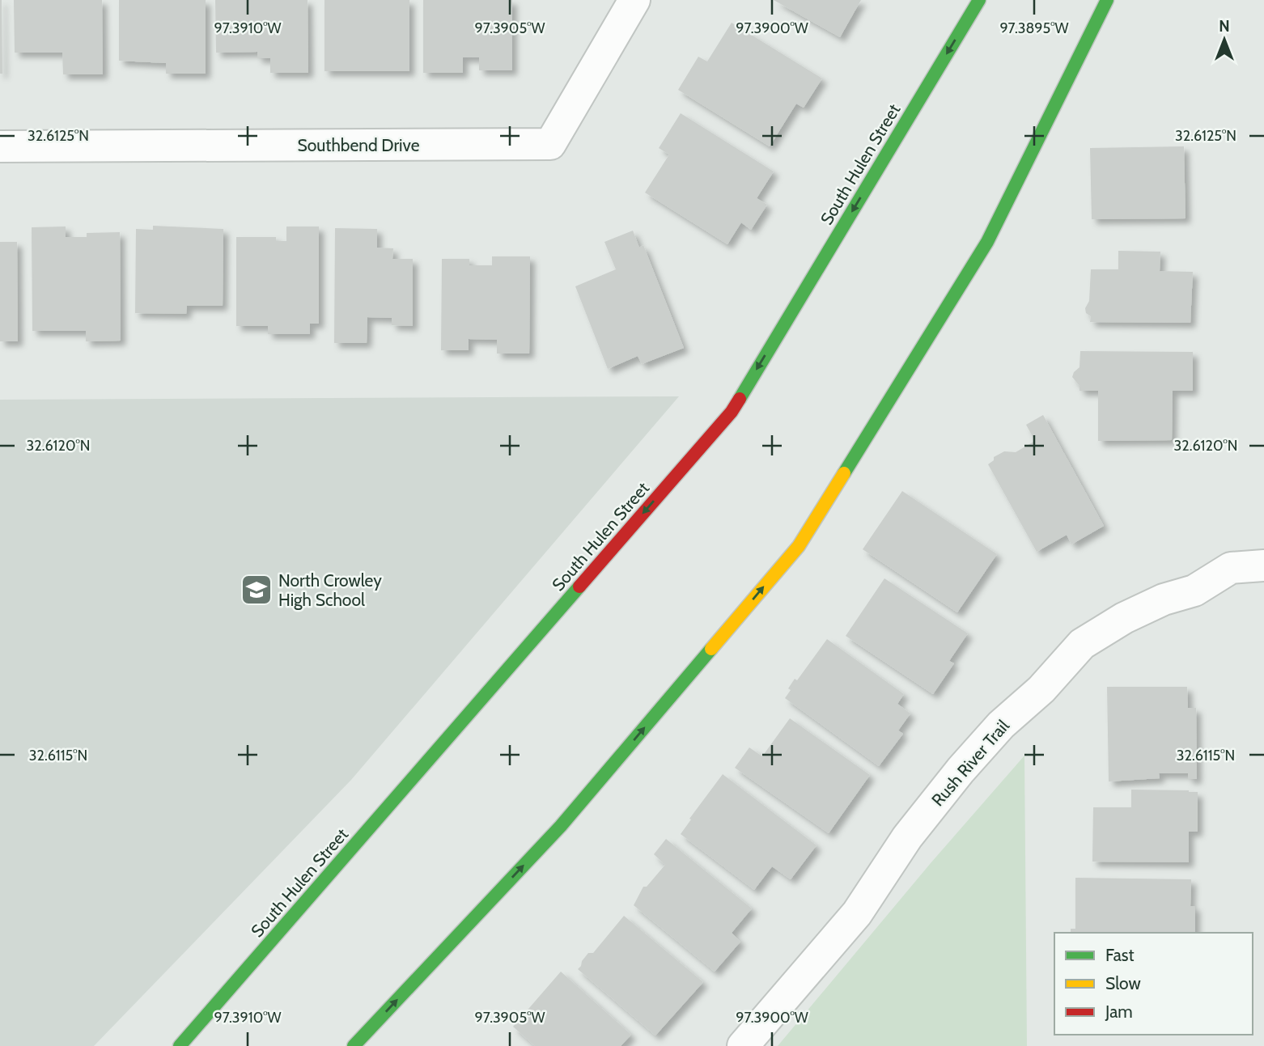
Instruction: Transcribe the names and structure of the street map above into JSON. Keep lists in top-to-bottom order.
{
  "streets": {
    "main road": ["South Hulen Street"],
    "street": ["Southbend Drive", "Rush River Trail"]
  },
  "one_way": ["South Hulen Street"],
  "places": {
    "school or university": ["North Crowley High School"]
  },
  "legend": ["Fast", "Slow", "Jam"],
  "north": "top",
  "coordinates": [
    "97.3910°W",
    "97.3905°W",
    "97.3900°W",
    "97.3895°W",
    "32.6125°N",
    "32.6120°N",
    "32.6115°N"
  ]
}
